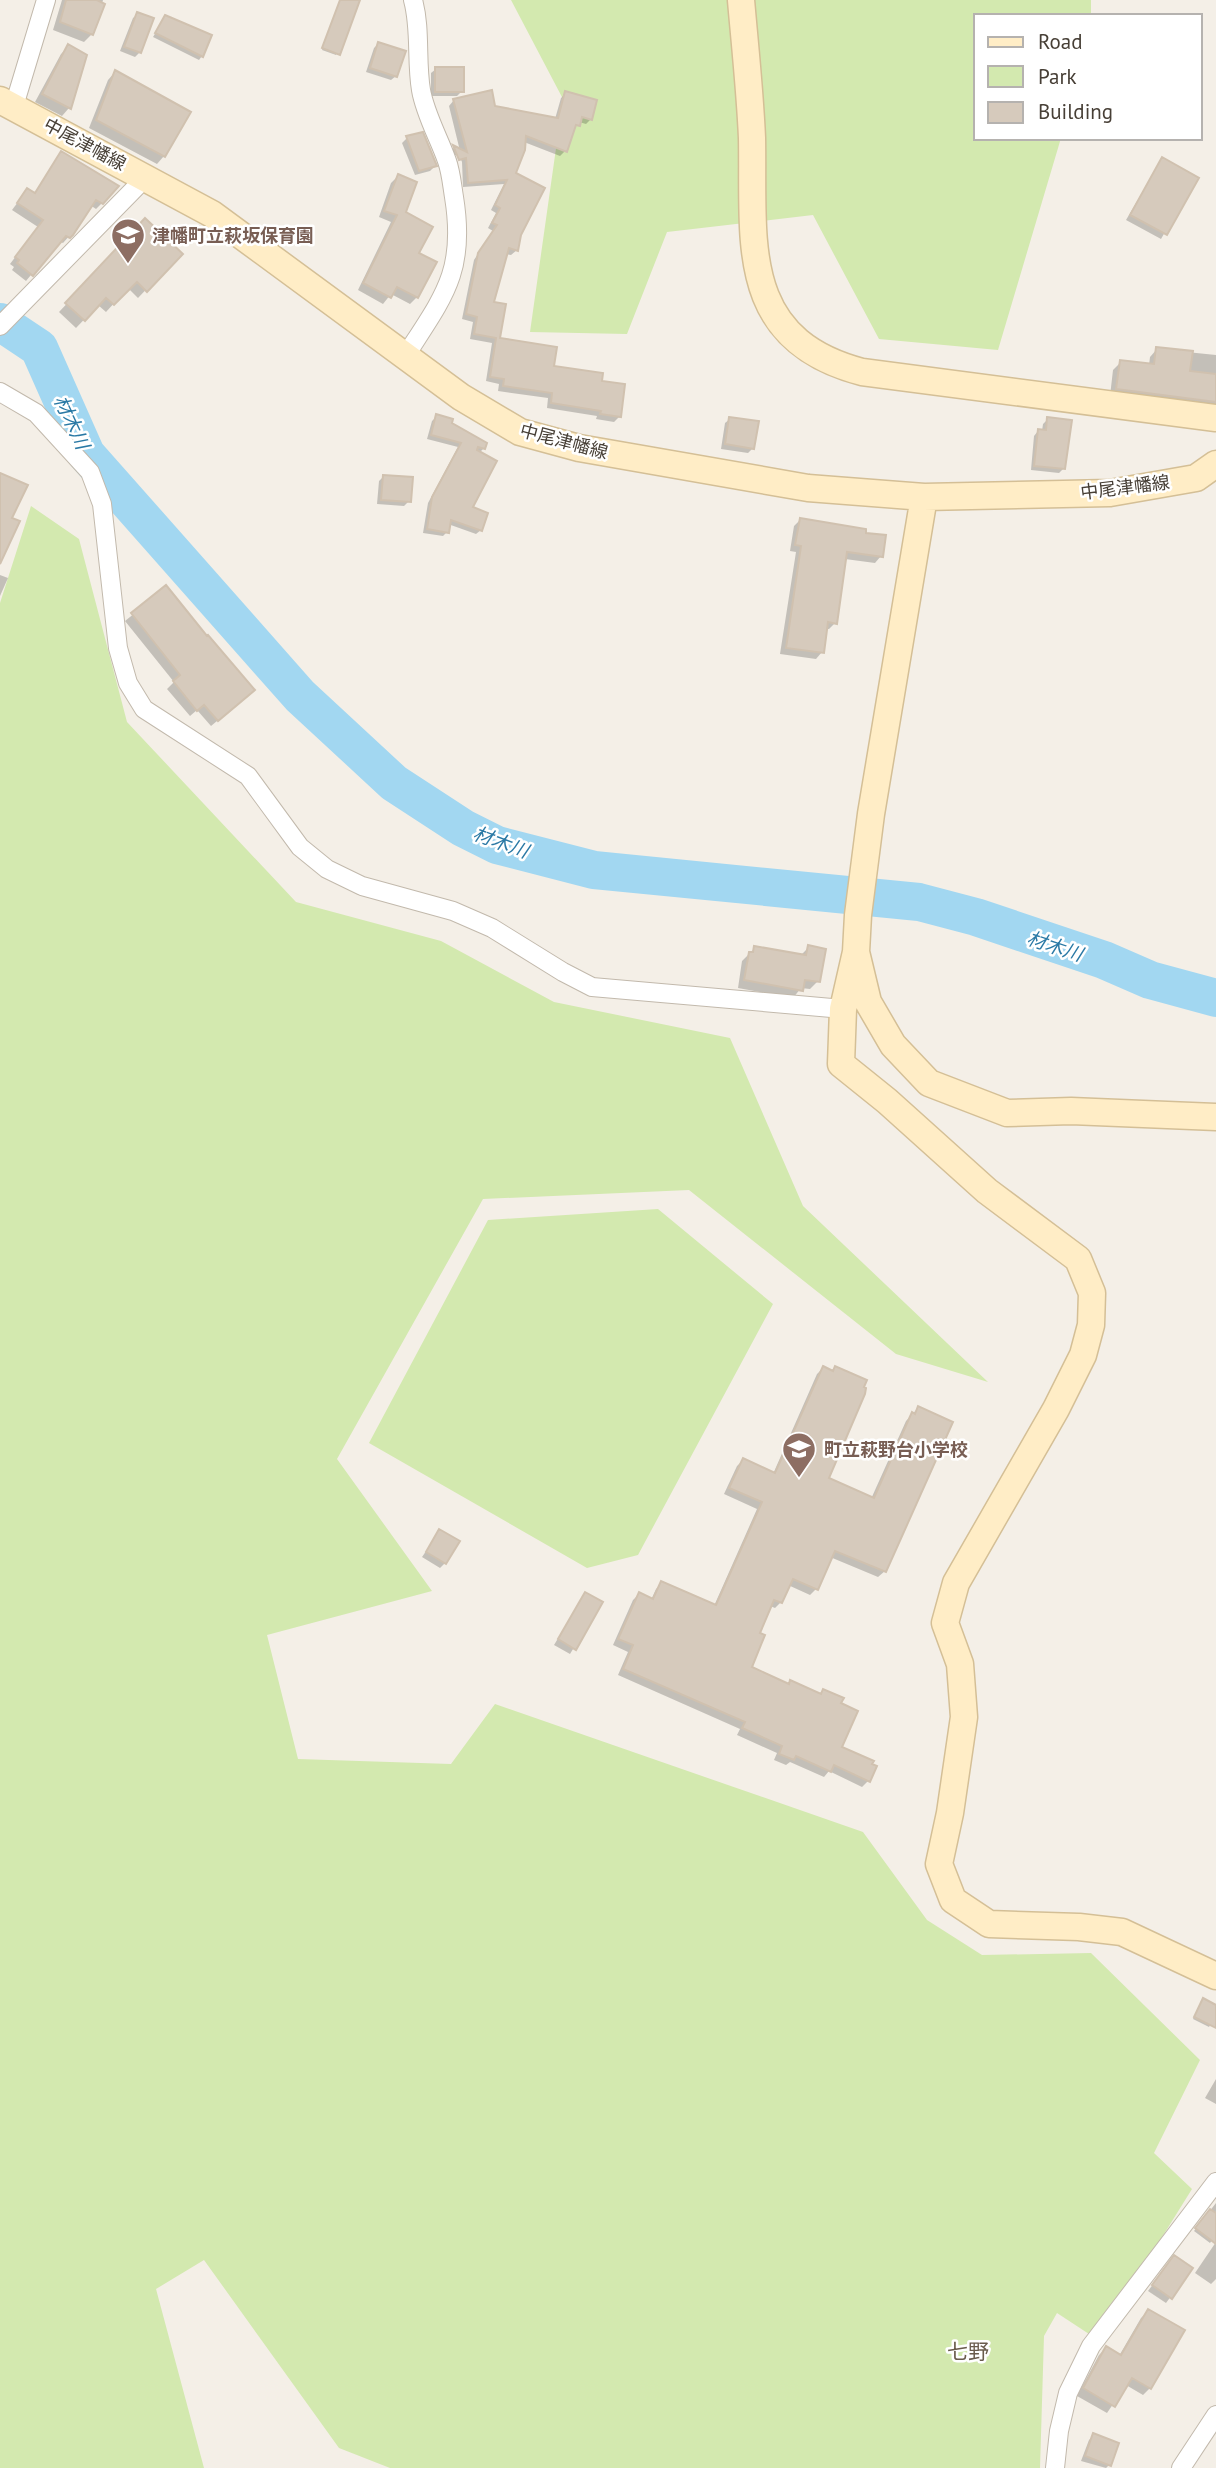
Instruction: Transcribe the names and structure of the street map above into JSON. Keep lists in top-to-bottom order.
{
  "streets": {
    "street": ["中尾津幡線"]
  },
  "districts": ["七野"],
  "water": ["材木川"],
  "places": {
    "school or university": ["津幡町立萩坂保育園", "町立萩野台小学校"]
  },
  "legend": ["Road", "Park", "Building"]
}
